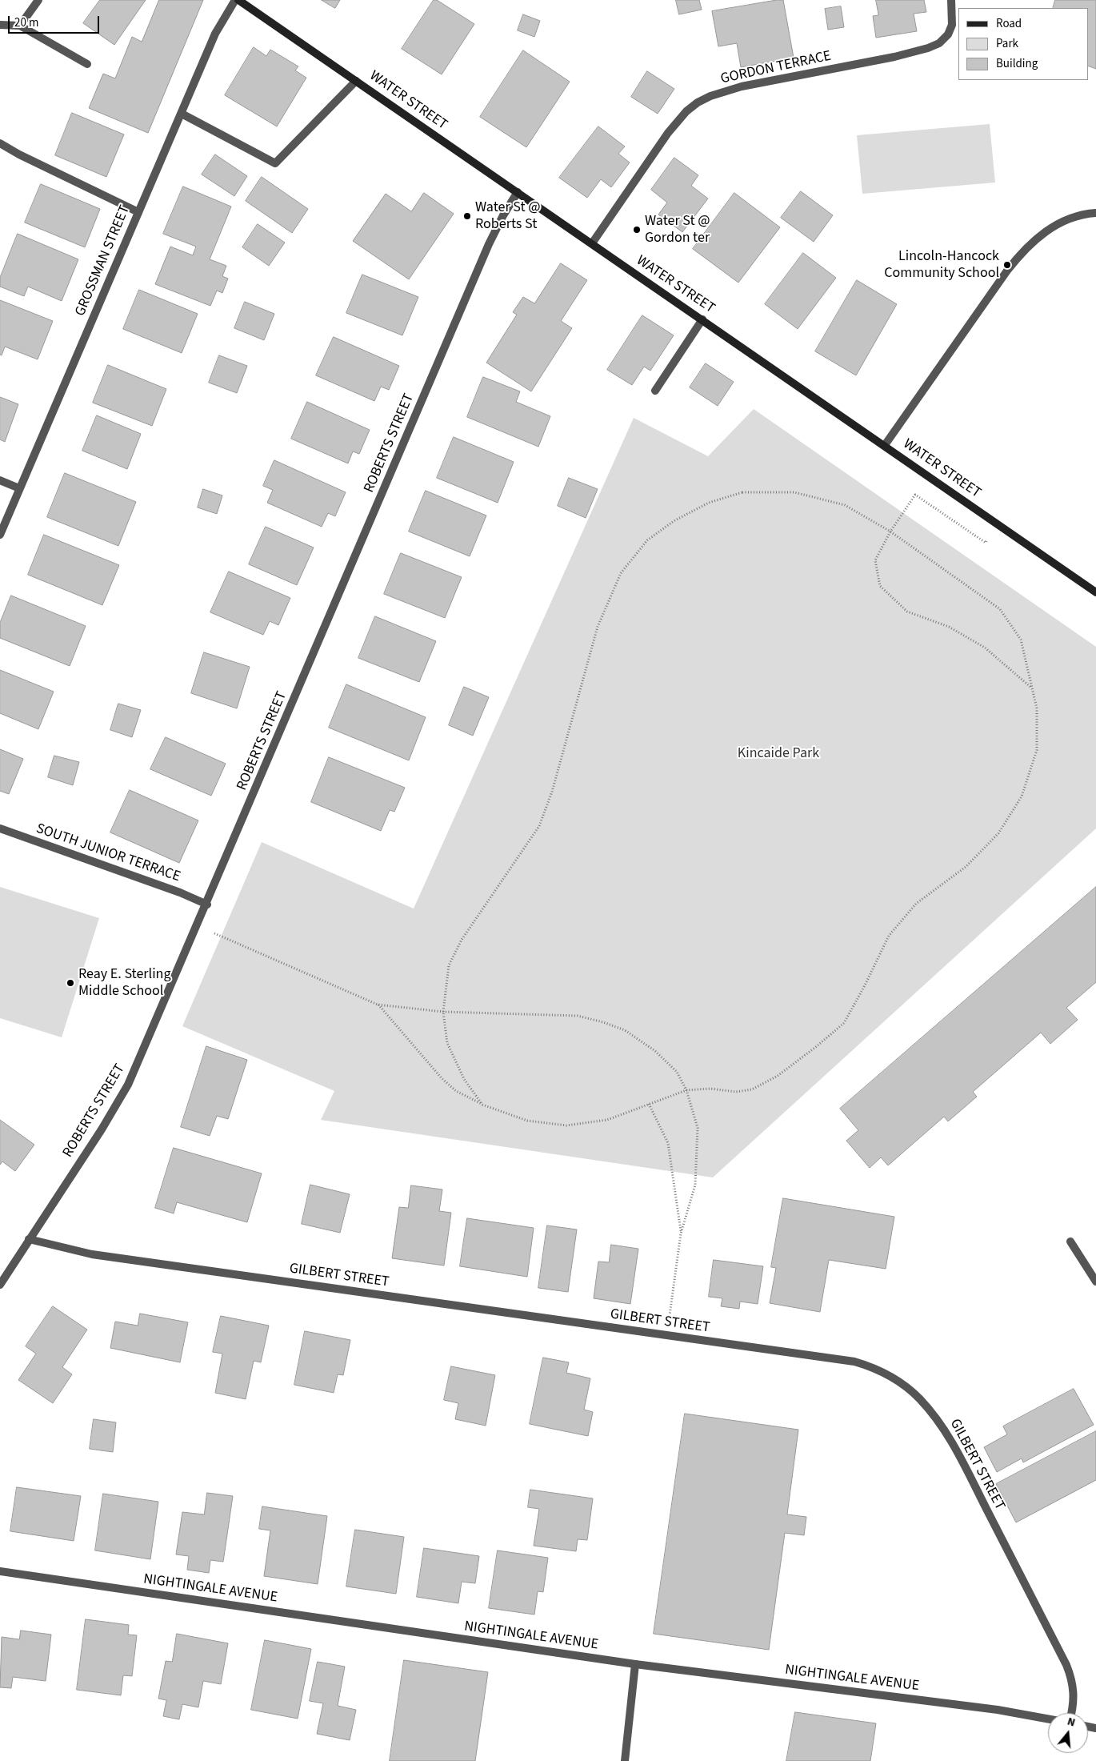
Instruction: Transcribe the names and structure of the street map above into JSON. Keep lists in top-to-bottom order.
{
  "streets": {
    "main road": ["WATER STREET"],
    "street": [
      "GORDON TERRACE",
      "GROSSMAN STREET",
      "ROBERTS STREET",
      "SOUTH JUNIOR TERRACE",
      "GILBERT STREET",
      "NIGHTINGALE AVENUE"
    ]
  },
  "crossings": [
    ["GORDON TERRACE", "WATER STREET"],
    ["WATER STREET", "ROBERTS STREET"],
    ["ROBERTS STREET", "SOUTH JUNIOR TERRACE"],
    ["ROBERTS STREET", "GILBERT STREET"]
  ],
  "parks": ["Kincaide Park"],
  "places": [
    "Water St @ Roberts St",
    "Water St @ Gordon ter",
    "Lincoln-Hancock Community School",
    "Reay E. Sterling Middle School"
  ],
  "legend": ["Road", "Park", "Building"],
  "scale_bar": "20 m",
  "north": "top"
}
